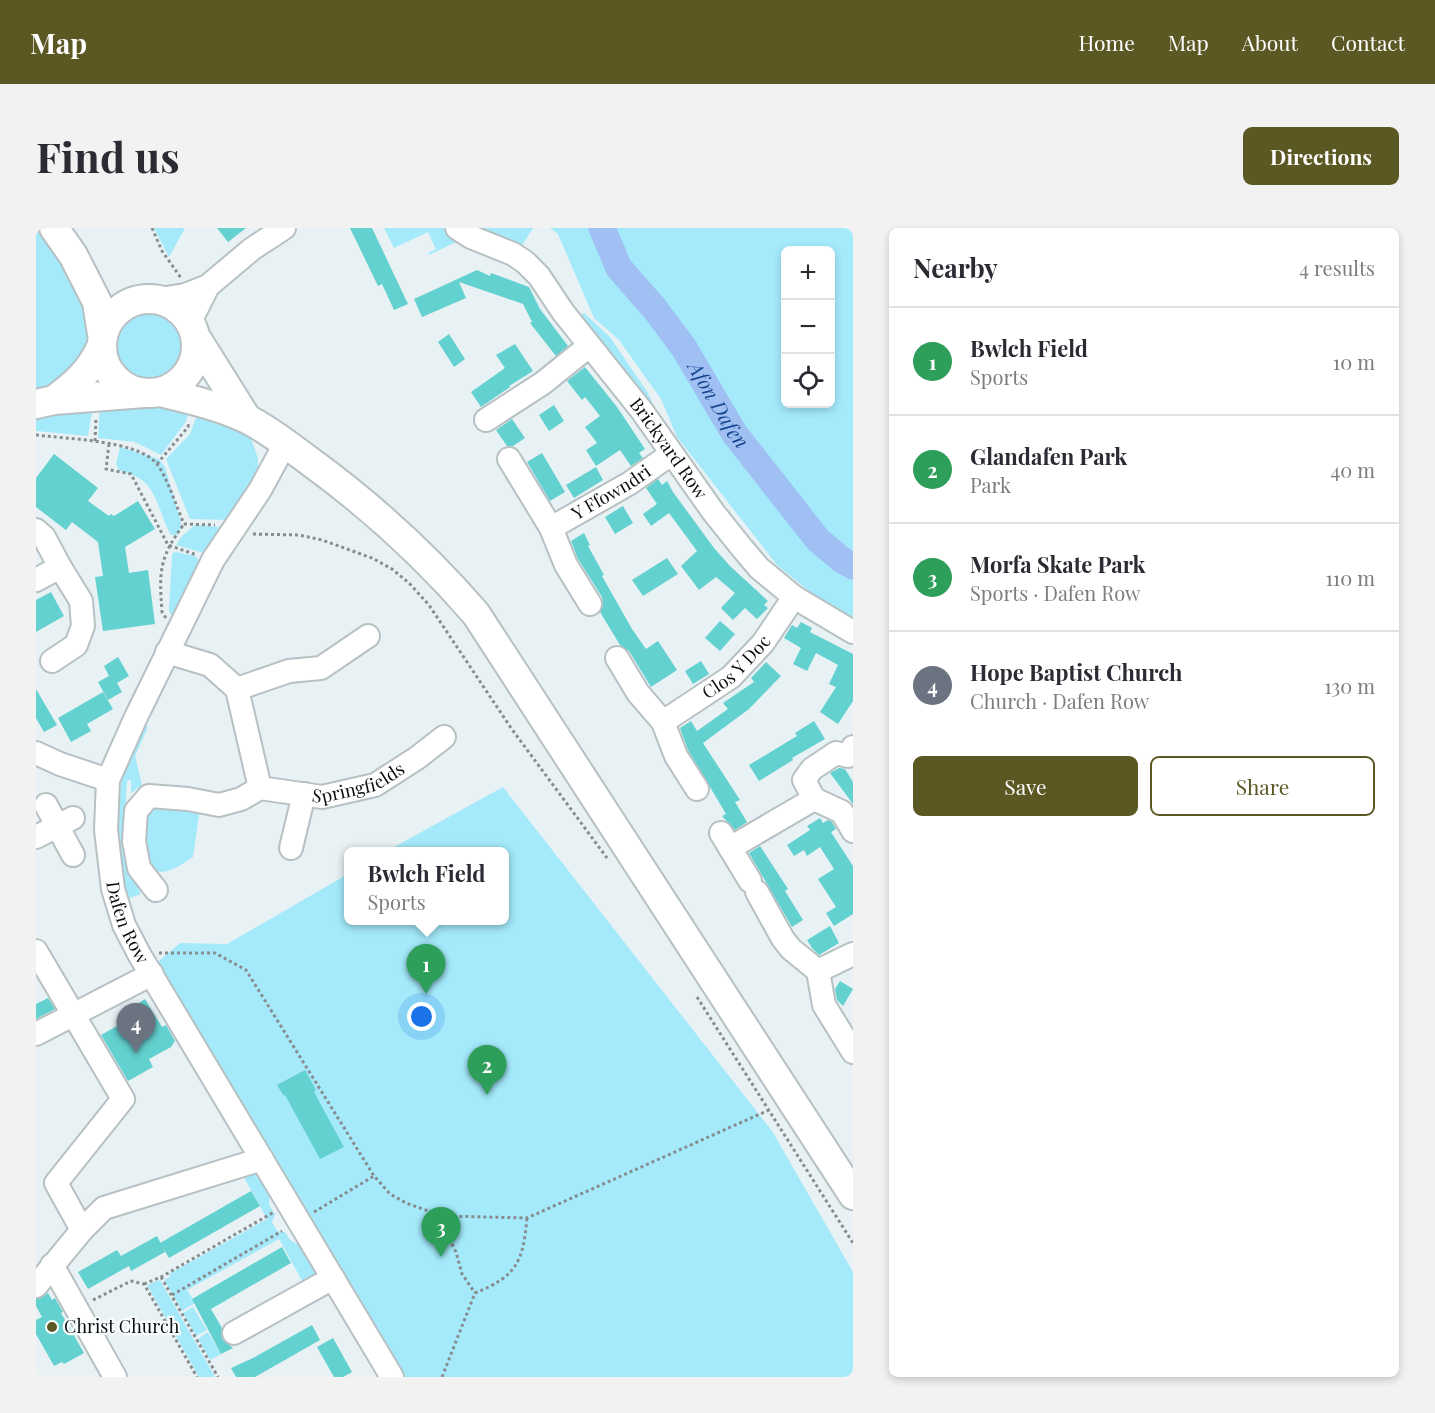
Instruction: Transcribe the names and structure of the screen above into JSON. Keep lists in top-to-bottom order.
{
  "streets": {
    "street": [
      "Brickyard Row",
      "Y Ffowndri",
      "Clos Y Doc",
      "Springfields",
      "Dafen Row"
    ]
  },
  "crossings": [
    ["Brickyard Row", "Y Ffowndri"],
    ["Brickyard Row", "Clos Y Doc"]
  ],
  "water": ["Afon Dafen"],
  "places": ["Christ Church"],
  "page": {
    "header": "Map",
    "nav": [
      "Home",
      "Map",
      "About",
      "Contact"
    ],
    "buttons": [
      "Directions",
      ["Save", "Share"]
    ],
    "title": "Find us",
    "heading": ["Nearby", "4 results"],
    "map_buttons": ["+", "−"],
    "list": [
      {
        "mark": "1",
        "name": "Bwlch Field",
        "note": "Sports",
        "value": "10 m"
      },
      {
        "mark": "2",
        "name": "Glandafen Park",
        "note": "Park",
        "value": "40 m"
      },
      {
        "mark": "3",
        "name": "Morfa Skate Park",
        "note": "Sports · Dafen Row",
        "value": "110 m"
      },
      {
        "mark": "4",
        "name": "Hope Baptist Church",
        "note": "Church · Dafen Row",
        "value": "130 m"
      }
    ],
    "popup": ["Bwlch Field", "Sports"],
    "pins": [
      "1",
      "4",
      "2",
      "3"
    ]
  }
}
